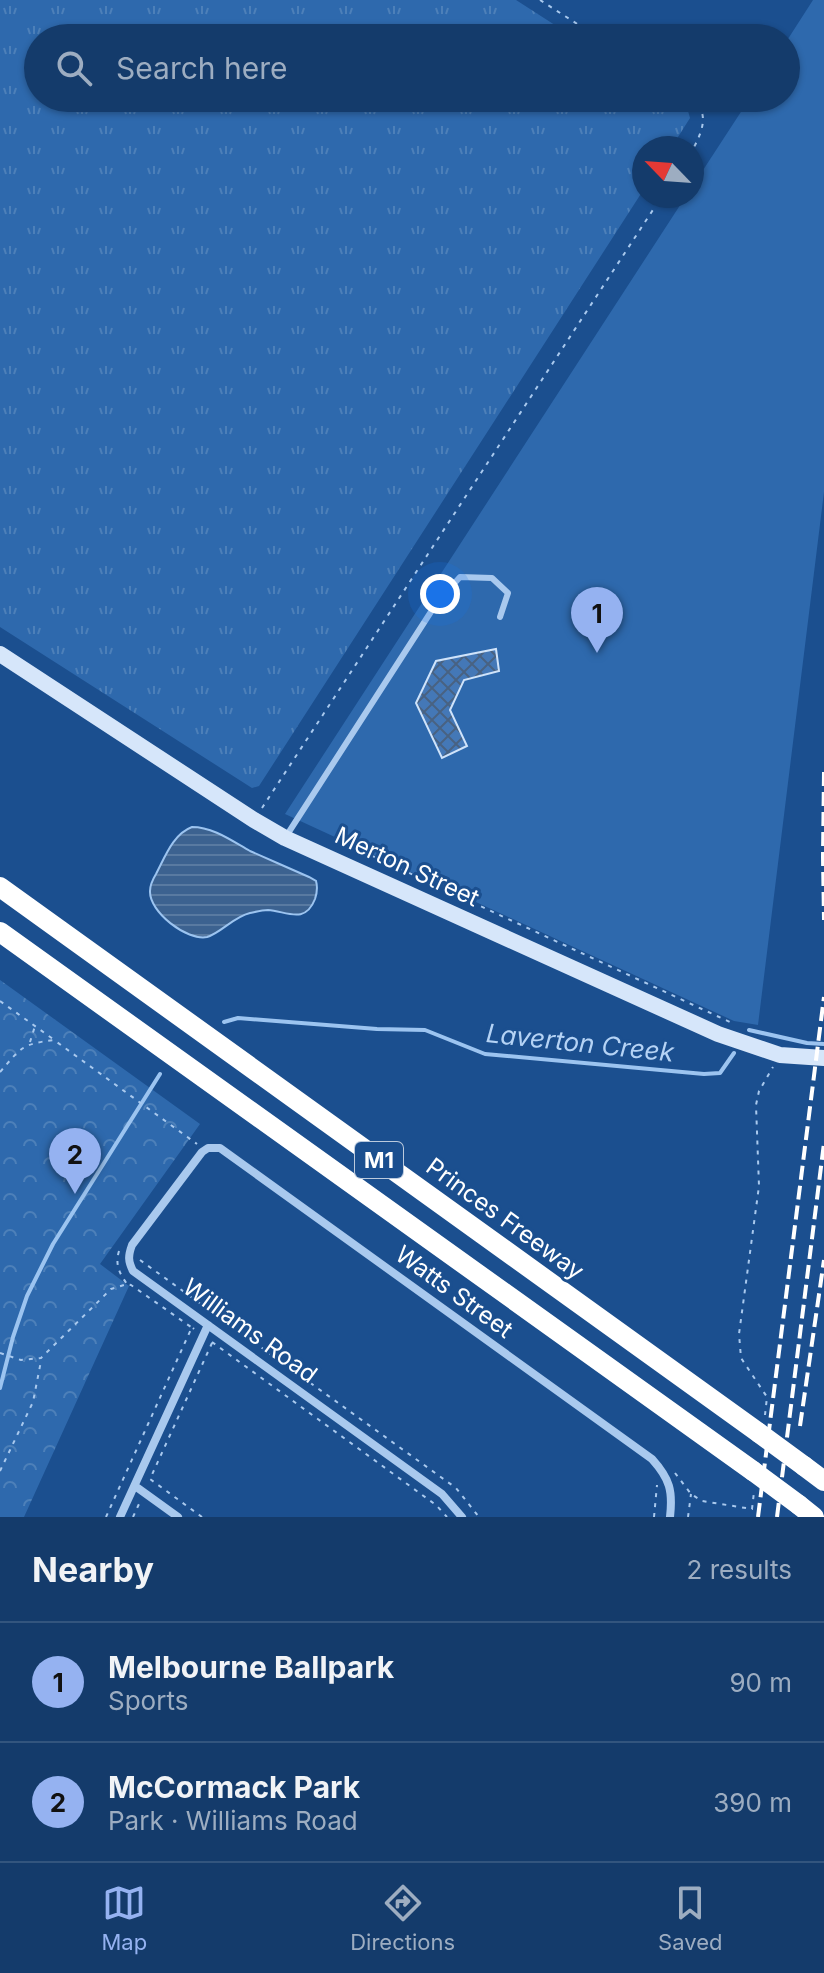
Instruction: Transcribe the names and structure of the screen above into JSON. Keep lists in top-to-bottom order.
{
  "streets": {
    "highway": ["M1", "Princes Freeway"],
    "street": ["Merton Street", "Watts Street", "Williams Road"]
  },
  "crossings": [
    ["Watts Street", "Williams Road"]
  ],
  "water": ["Laverton Creek"],
  "north": "top left",
  "page": {
    "search": "Search here",
    "pins": ["1", "2"],
    "heading": ["Nearby", "2 results"],
    "list": [
      {
        "mark": "1",
        "name": "Melbourne Ballpark",
        "note": "Sports",
        "value": "90 m"
      },
      {
        "mark": "2",
        "name": "McCormack Park",
        "note": "Park · Williams Road",
        "value": "390 m"
      }
    ],
    "nav": ["Map", "Directions", "Saved"]
  }
}
